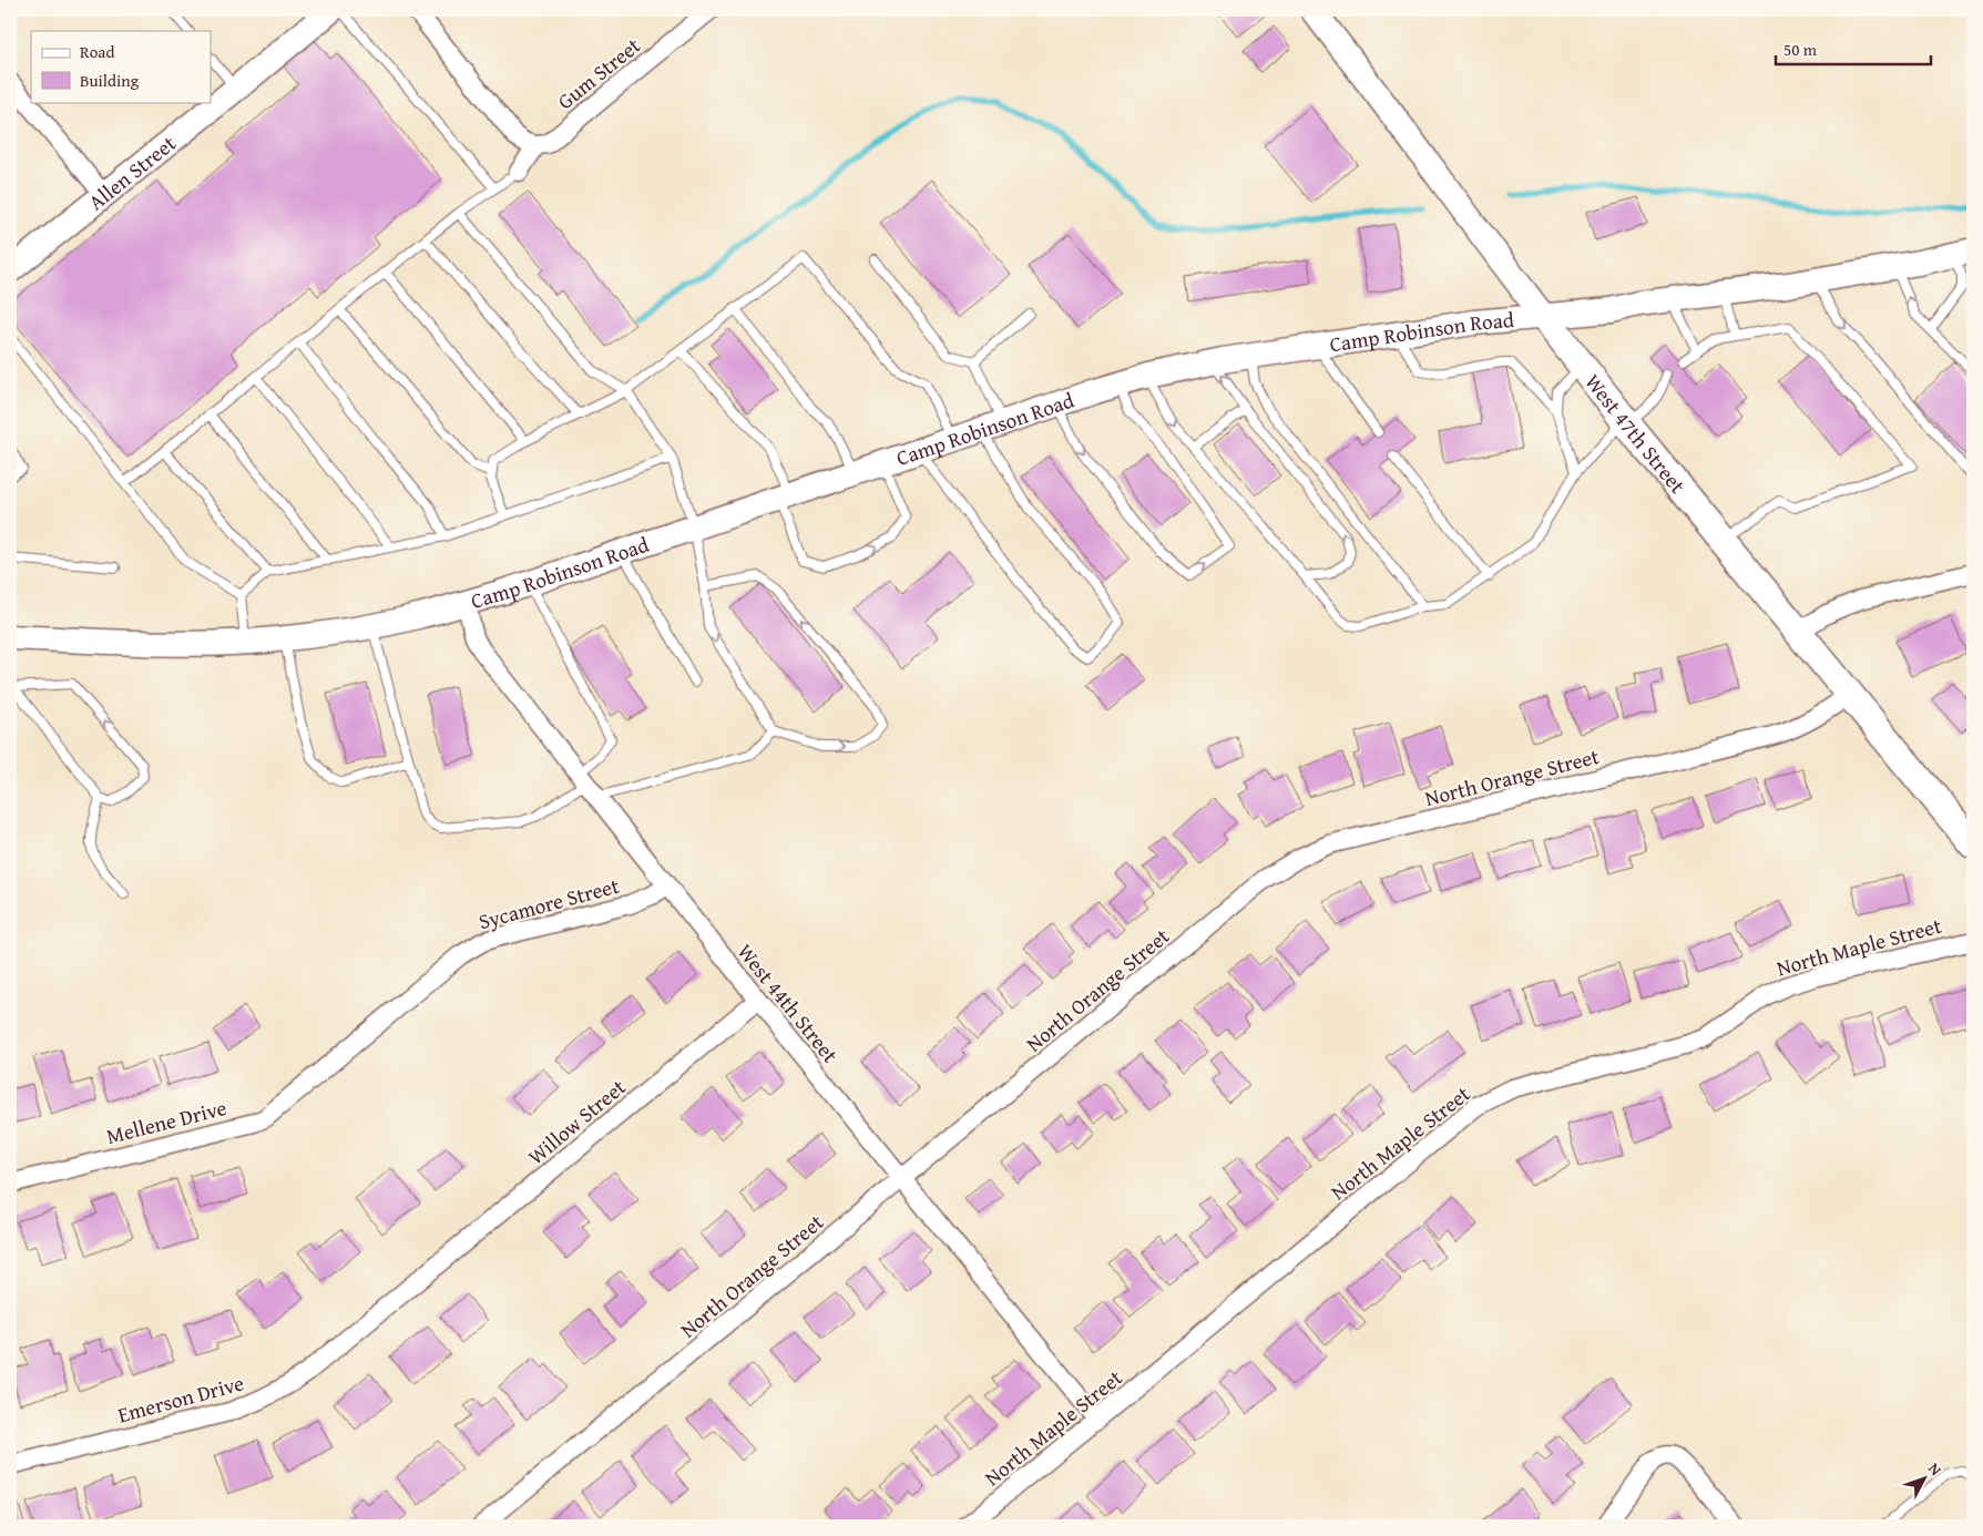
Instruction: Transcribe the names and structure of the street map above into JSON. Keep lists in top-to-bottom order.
{
  "streets": {
    "main road": ["Allen Street", "Camp Robinson Road", "West 47th Street"],
    "street": [
      "Gum Street",
      "North Orange Street",
      "Sycamore Street",
      "North Maple Street",
      "West 44th Street",
      "Mellene Drive",
      "Willow Street",
      "Emerson Drive"
    ]
  },
  "crossings": [
    ["Camp Robinson Road", "West 47th Street"],
    ["Camp Robinson Road", "West 44th Street"],
    ["West 47th Street", "North Orange Street"],
    ["North Orange Street", "West 44th Street"],
    ["Sycamore Street", "West 44th Street"],
    ["Sycamore Street", "Mellene Drive"],
    ["North Maple Street", "West 44th Street"],
    ["West 44th Street", "Willow Street"],
    ["Willow Street", "Emerson Drive"]
  ],
  "legend": ["Road", "Building"],
  "scale_bar": "50 m",
  "north": "top right"
}
